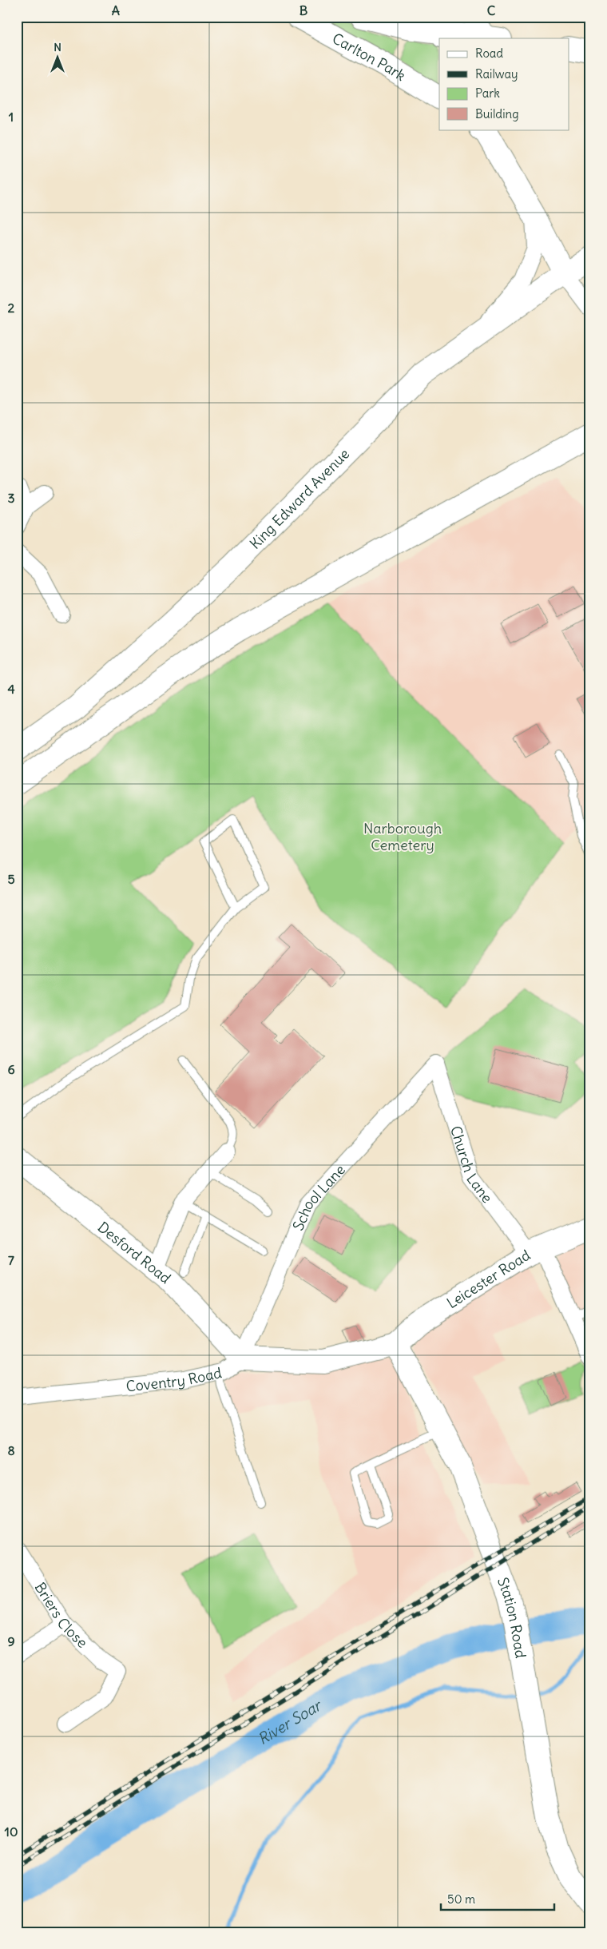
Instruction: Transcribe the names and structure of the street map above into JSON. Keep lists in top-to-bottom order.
{
  "streets": {
    "street": [
      "Carlton Park",
      "King Edward Avenue",
      "Church Lane",
      "School Lane",
      "Desford Road",
      "Leicester Road",
      "Coventry Road",
      "Briers Close",
      "Station Road"
    ]
  },
  "crossings": [
    ["Church Lane", "School Lane"],
    ["Church Lane", "Leicester Road"],
    ["School Lane", "Desford Road"],
    ["School Lane", "Coventry Road"],
    ["Desford Road", "Coventry Road"],
    ["Leicester Road", "Station Road"]
  ],
  "water": ["River Soar"],
  "parks": ["Narborough Cemetery"],
  "legend": [
    "Road",
    "Railway",
    "Park",
    "Building"
  ],
  "scale_bar": "50 m",
  "north": "top",
  "grid": {
    "columns": ["A", "B", "C"],
    "rows": [
      "1",
      "2",
      "3",
      "4",
      "5",
      "6",
      "7",
      "8",
      "9",
      "10"
    ]
  }
}
